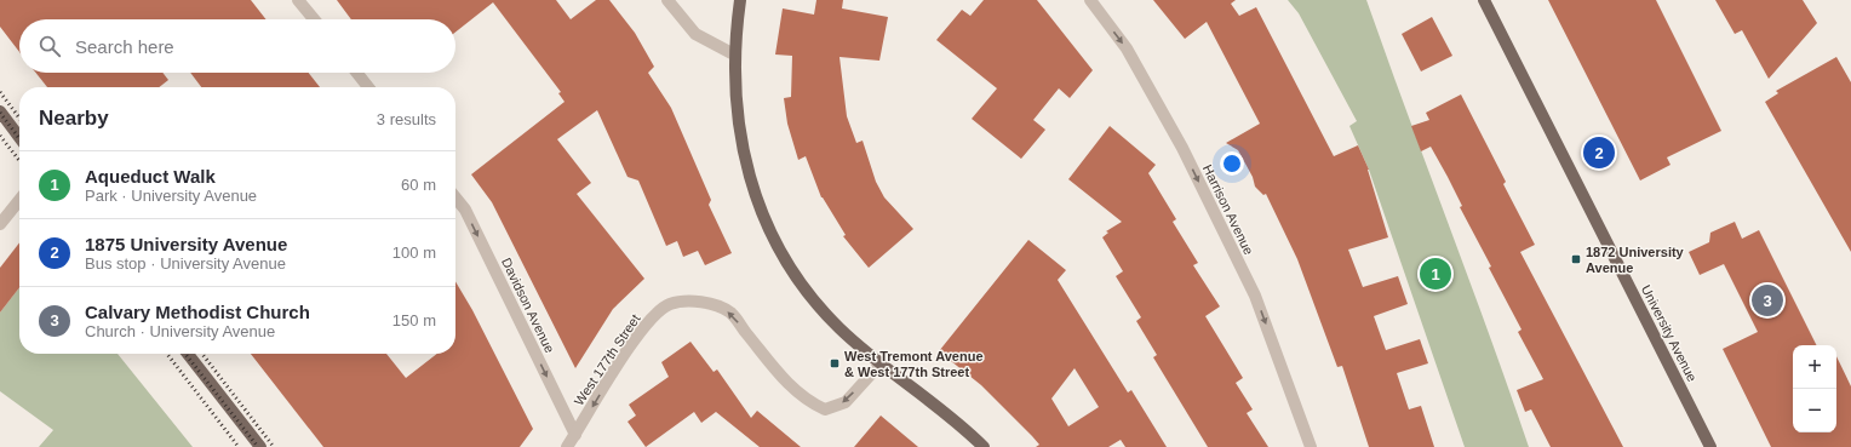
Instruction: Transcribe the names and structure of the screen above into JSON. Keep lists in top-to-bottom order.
{
  "streets": {
    "main road": ["University Avenue"],
    "street": ["Harrison Avenue", "Davidson Avenue", "West 177th Street"]
  },
  "crossings": [
    ["Davidson Avenue", "West 177th Street"]
  ],
  "one_way": ["Harrison Avenue", "Davidson Avenue"],
  "places": {
    "transit": ["1872 University Avenue", "West Tremont Avenue & West 177th Street"]
  },
  "page": {
    "search": "Search here",
    "heading": ["Nearby", "3 results"],
    "pins": ["2", "1", "3"],
    "list": [
      {
        "mark": "1",
        "name": "Aqueduct Walk",
        "note": "Park · University Avenue",
        "value": "60 m"
      },
      {
        "mark": "2",
        "name": "1875 University Avenue",
        "note": "Bus stop · University Avenue",
        "value": "100 m"
      },
      {
        "mark": "3",
        "name": "Calvary Methodist Church",
        "note": "Church · University Avenue",
        "value": "150 m"
      }
    ],
    "map_buttons": ["+", "−"]
  }
}
